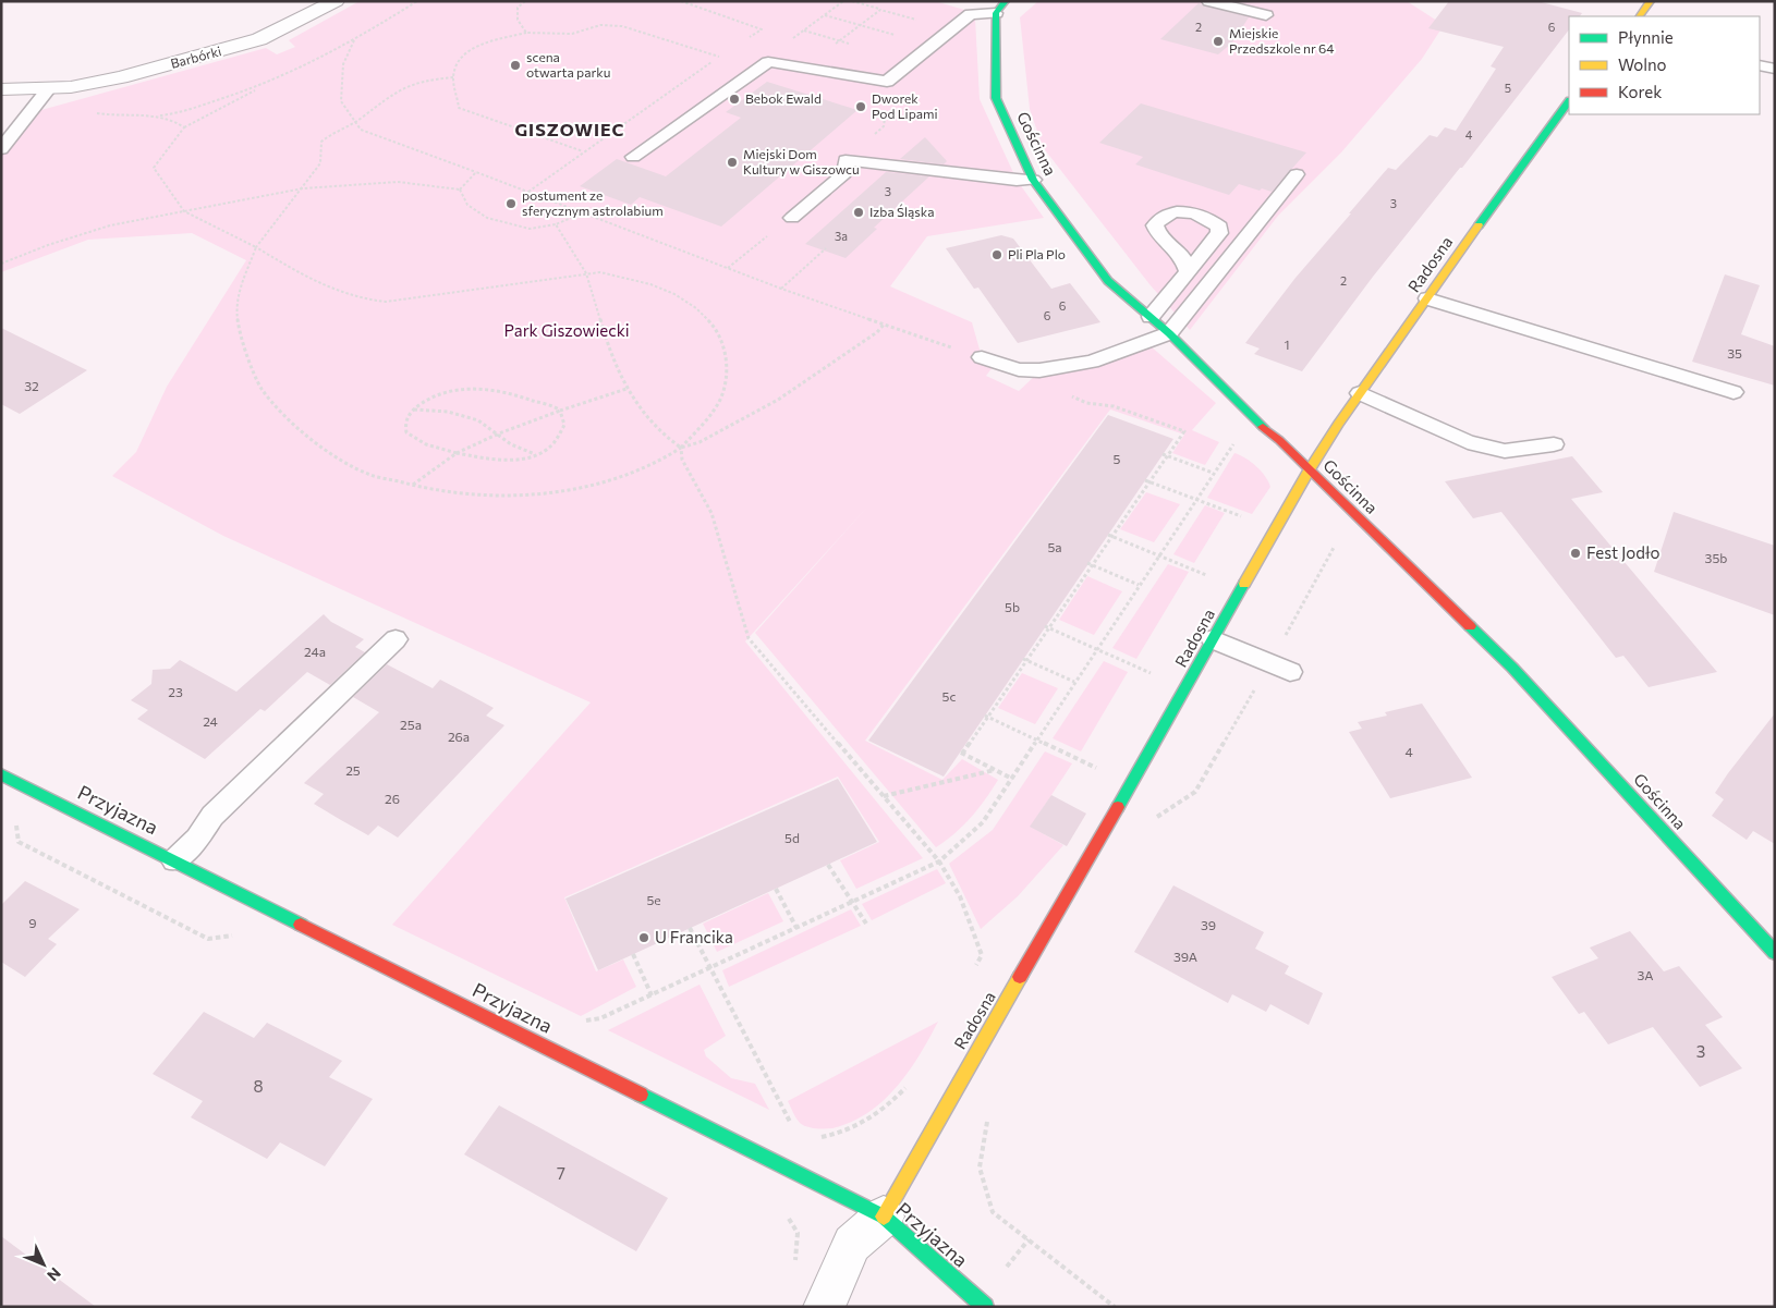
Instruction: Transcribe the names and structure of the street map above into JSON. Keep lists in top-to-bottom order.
{
  "streets": {
    "street": [
      "Barbórki",
      "Gościnna",
      "Radosna",
      "Przyjazna"
    ]
  },
  "crossings": [
    ["Gościnna", "Radosna"],
    ["Radosna", "Przyjazna"]
  ],
  "districts": ["GISZOWIEC"],
  "parks": ["Park Giszowiecki"],
  "places": [
    "Miejskie Przedszkole nr 64",
    "scena otwarta parku",
    "Bebok Ewald",
    "Dworek Pod Lipami",
    "Miejski Dom Kultury w Giszowcu",
    "postument ze sferycznym astrolabium",
    "Izba Śląska",
    "Pli Pla Plo",
    "Fest Jodło",
    "U Francika"
  ],
  "house_numbers": [
    "2",
    "6",
    "5",
    "4",
    "3",
    "3",
    "3a",
    "2",
    "6",
    "6",
    "1",
    "35",
    "32",
    "5",
    "5a",
    "35b",
    "5b",
    "24a",
    "23",
    "5c",
    "24",
    "25a",
    "26a",
    "4",
    "25",
    "26",
    "5d",
    "5e",
    "9",
    "39",
    "39A",
    "3A",
    "3",
    "8",
    "7"
  ],
  "legend": ["Płynnie", "Wolno", "Korek"],
  "north": "bottom right"
}
